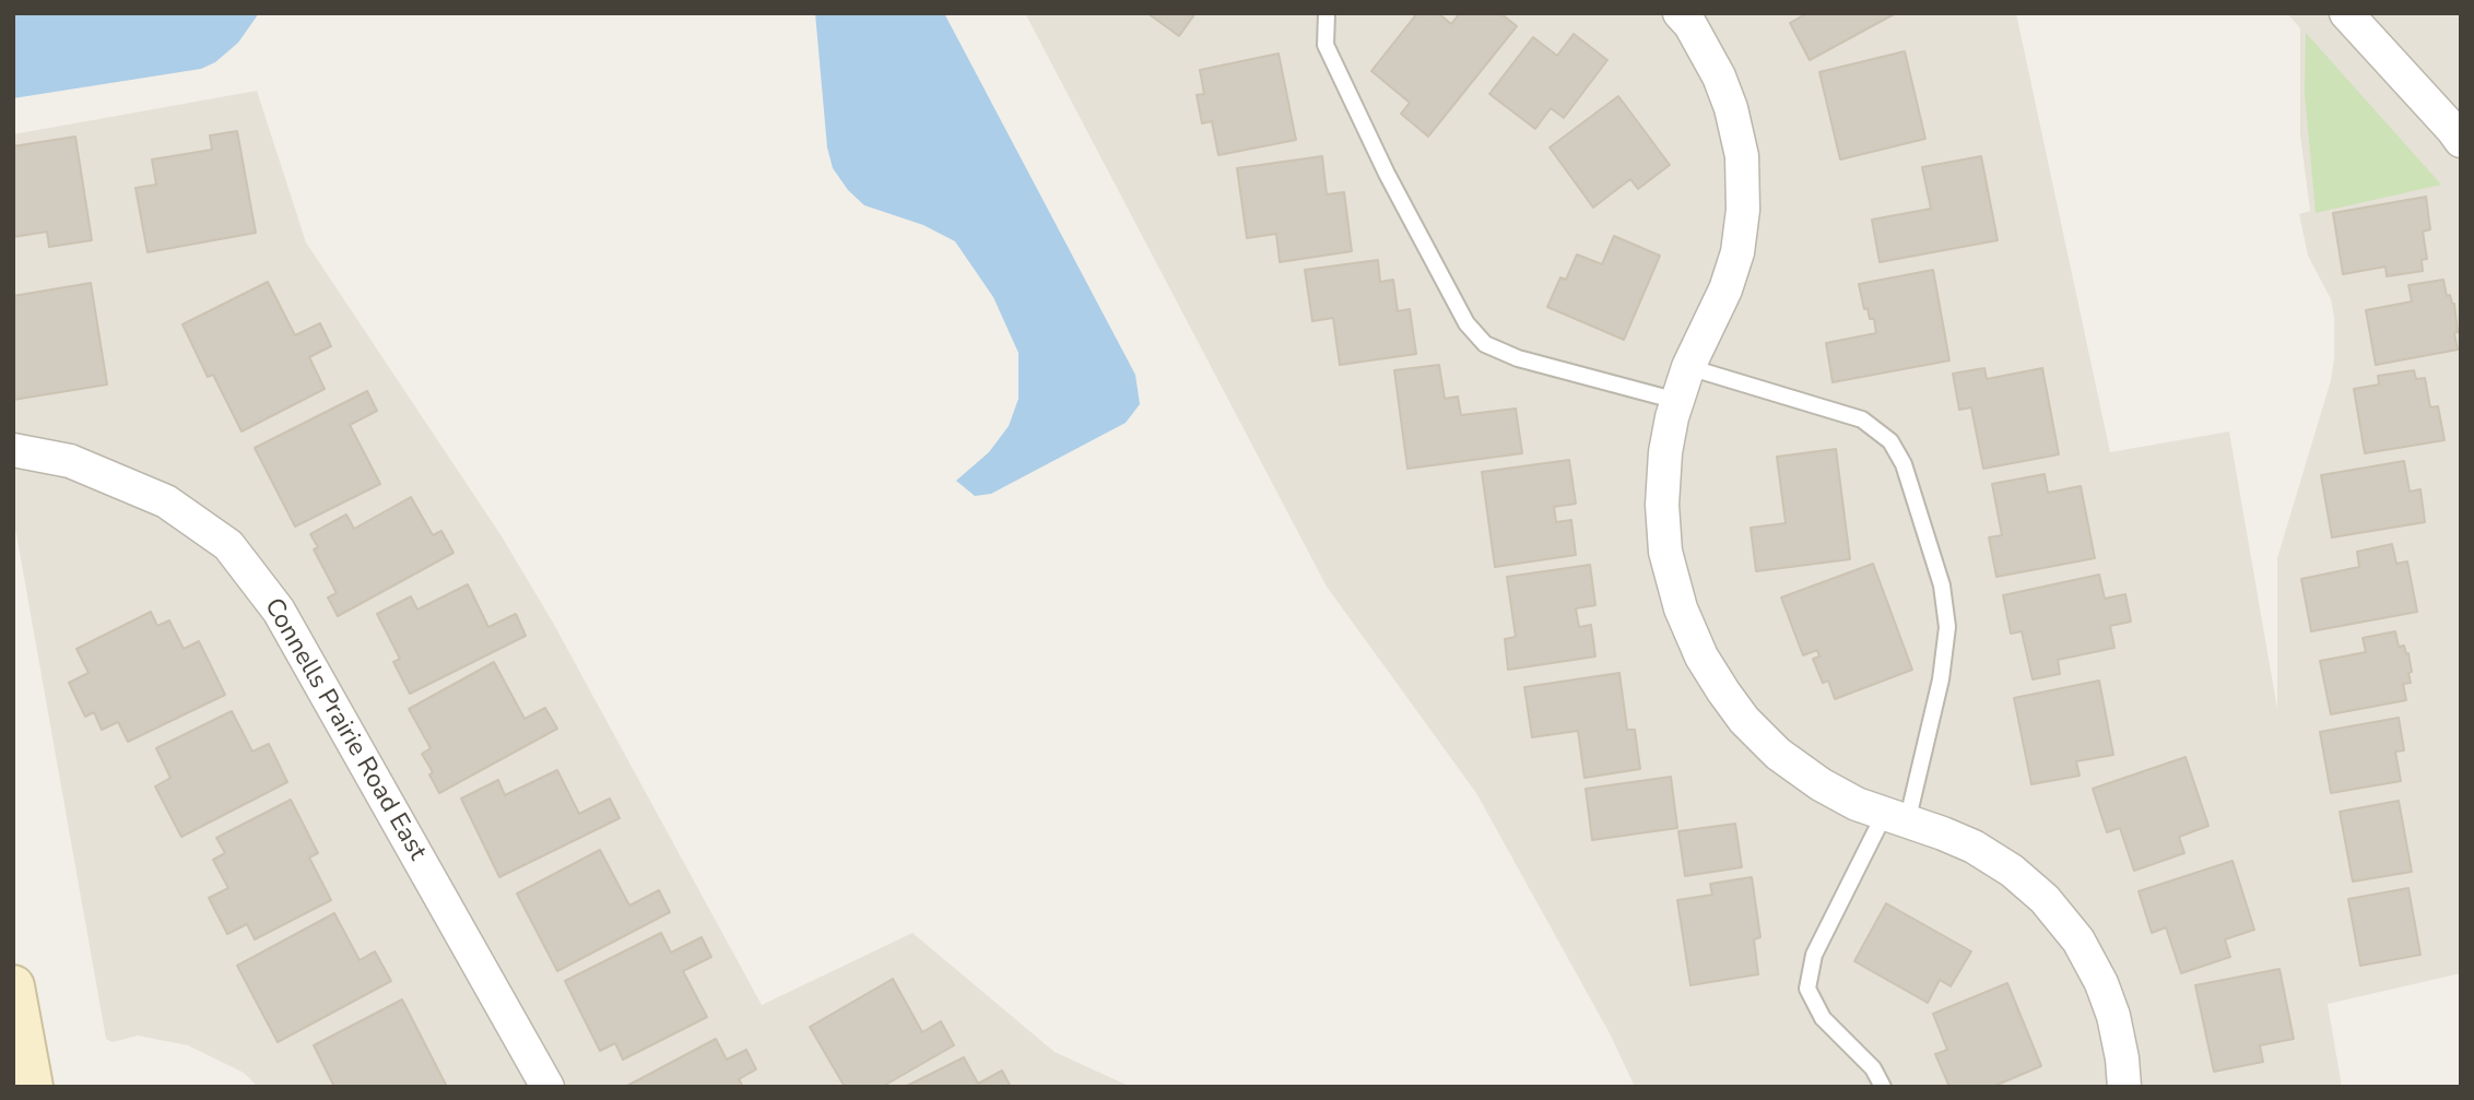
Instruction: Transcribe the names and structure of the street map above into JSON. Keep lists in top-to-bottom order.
{
  "streets": {
    "street": ["Connells Prairie Road East"]
  }
}
